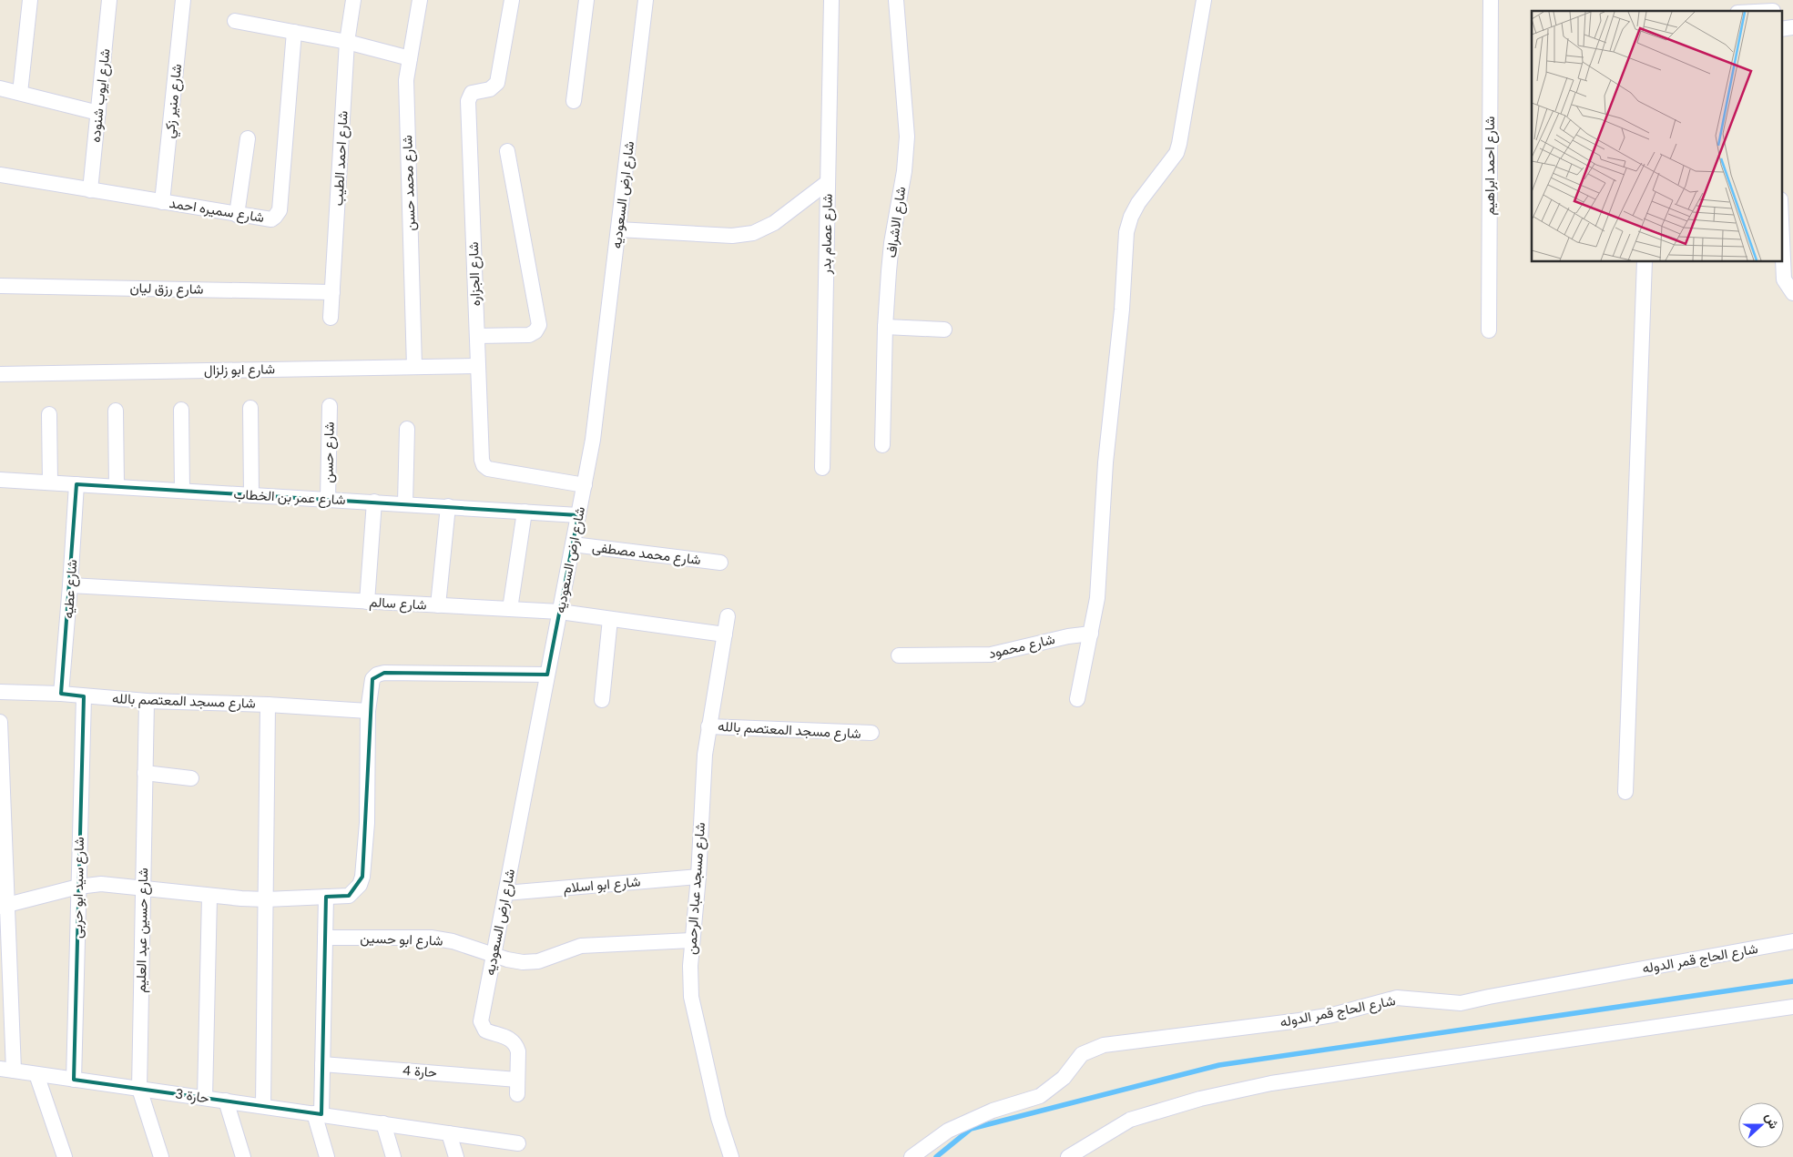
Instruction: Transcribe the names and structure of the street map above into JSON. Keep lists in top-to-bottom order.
{
  "streets": {
    "street": [
      "شارع ايوب شنوده",
      "شارع منير زكي",
      "شارع احمد الطيب",
      "شارع احمد ابراهيم",
      "شارع محمد حسن",
      "شارع ارض السعوديه",
      "شارع سميره احمد",
      "شارع الاشراف",
      "شارع عصام بدر",
      "شارع الجزاره",
      "شارع رزق ليان",
      "شارع ابو زلزال",
      "شارع حسن",
      "شارع عمر بن الخطاب",
      "شارع محمد مصطفى",
      "شارع عطيه",
      "شارع سالم",
      "شارع محمود",
      "شارع مسجد المعتصم بالله",
      "شارع ابو اسلام",
      "شارع سيد ابو حربى",
      "شارع مسجد عباد الرحمن",
      "شارع حسين عبد العليم",
      "شارع ابو حسين",
      "شارع الحاج قمر الدوله",
      "حارة 4",
      "حارة 3"
    ]
  },
  "crossings": [
    ["شارع ايوب شنوده", "شارع سميره احمد"],
    ["شارع منير زكي", "شارع سميره احمد"],
    ["شارع احمد الطيب", "شارع رزق ليان"],
    ["شارع محمد حسن", "شارع ابو زلزال"],
    ["شارع ارض السعوديه", "شارع الجزاره"],
    ["شارع ارض السعوديه", "شارع عمر بن الخطاب"],
    ["شارع ارض السعوديه", "شارع محمد مصطفى"],
    ["شارع ارض السعوديه", "شارع سالم"],
    ["شارع ارض السعوديه", "شارع ابو اسلام"],
    ["شارع ارض السعوديه", "شارع ابو حسين"],
    ["شارع ارض السعوديه", "حارة 4"],
    ["شارع الجزاره", "شارع ابو زلزال"],
    ["شارع حسن", "شارع عمر بن الخطاب"],
    ["شارع عمر بن الخطاب", "شارع عطيه"],
    ["شارع عطيه", "شارع سالم"],
    ["شارع عطيه", "شارع مسجد المعتصم بالله"],
    ["شارع سالم", "شارع مسجد عباد الرحمن"],
    ["شارع مسجد المعتصم بالله", "شارع سيد ابو حربى"],
    ["شارع مسجد المعتصم بالله", "شارع مسجد عباد الرحمن"],
    ["شارع مسجد المعتصم بالله", "شارع حسين عبد العليم"],
    ["شارع ابو اسلام", "شارع مسجد عباد الرحمن"],
    ["شارع سيد ابو حربى", "حارة 3"],
    ["شارع مسجد عباد الرحمن", "شارع ابو حسين"],
    ["شارع حسين عبد العليم", "حارة 3"]
  ],
  "north": "right"
}
